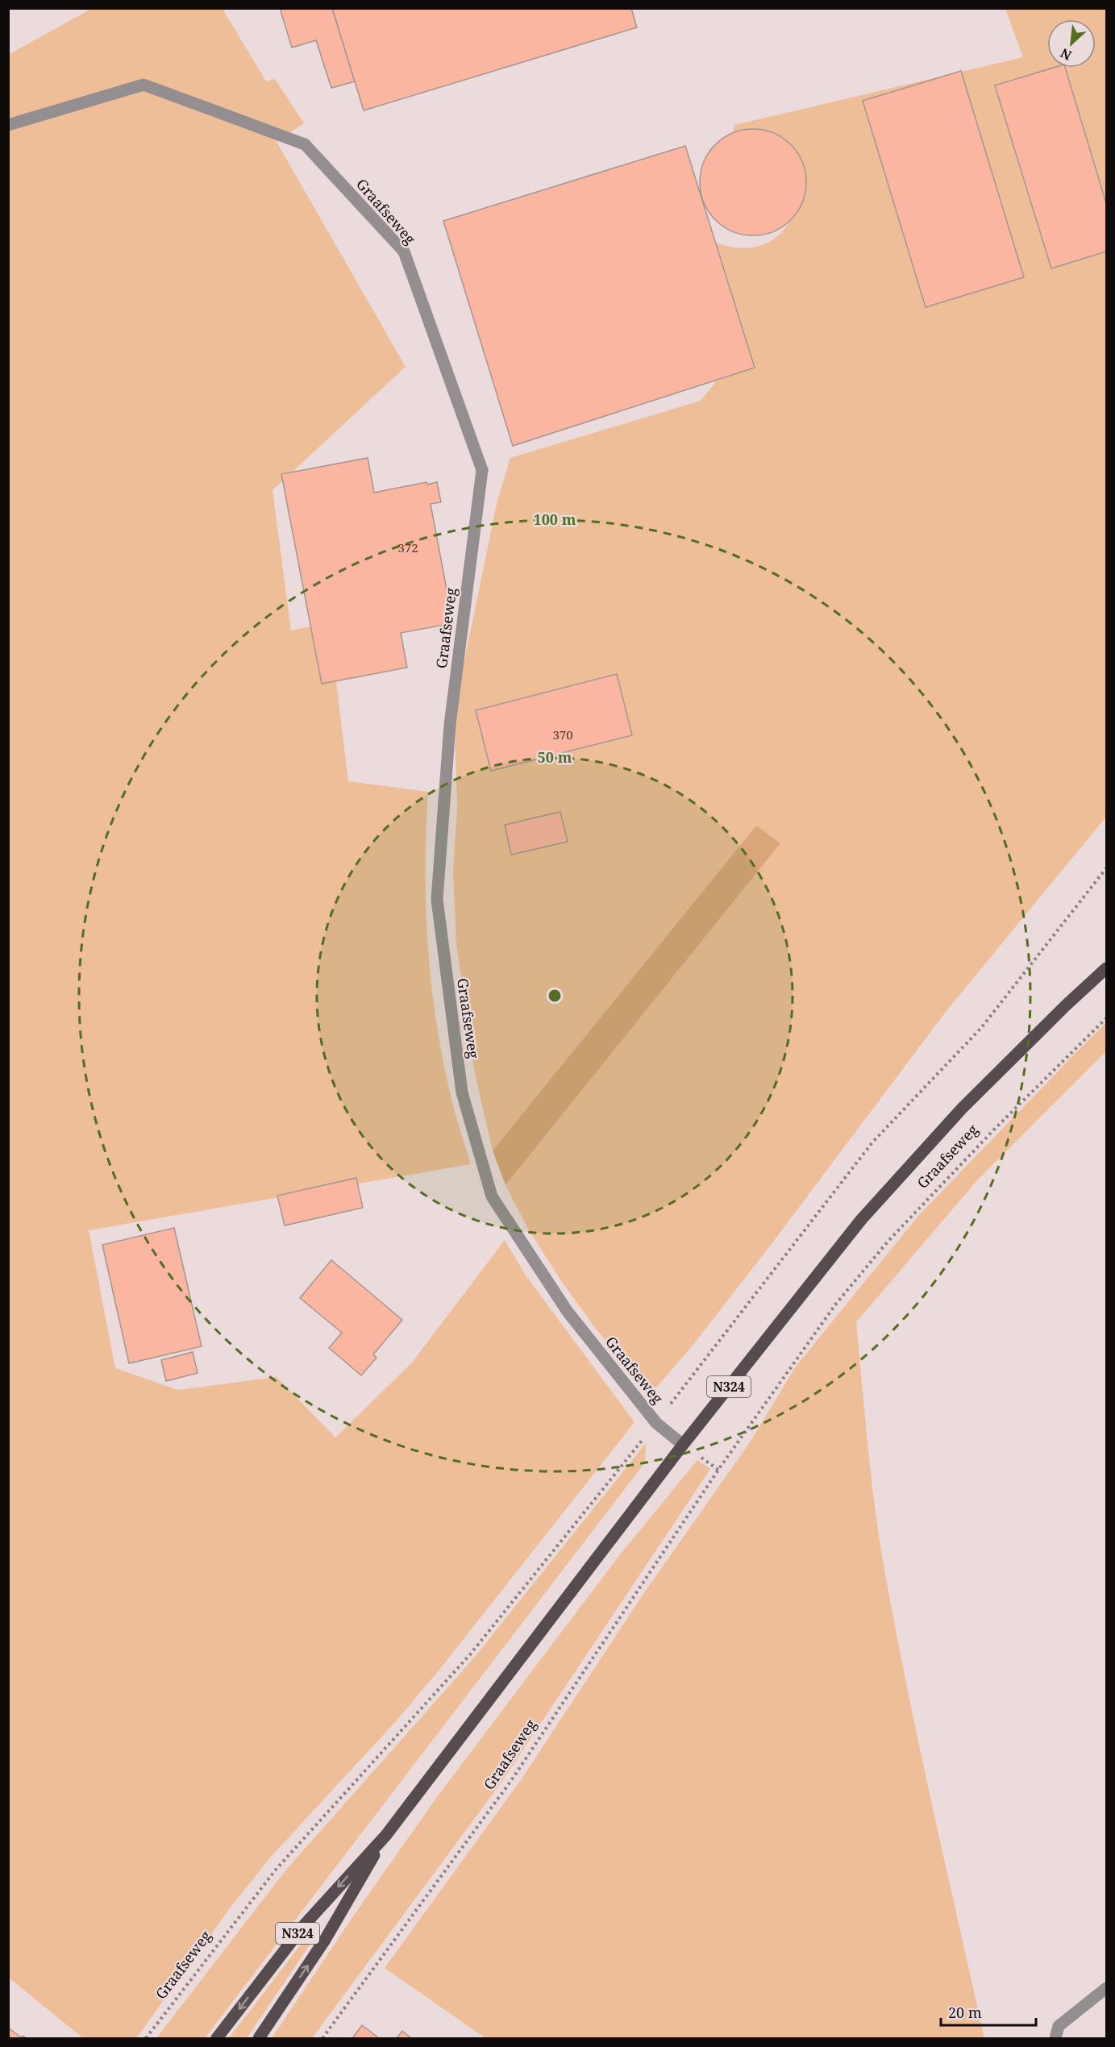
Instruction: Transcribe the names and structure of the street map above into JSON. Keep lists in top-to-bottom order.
{
  "streets": {
    "main road": ["Graafseweg", "N324"]
  },
  "house_numbers": ["372", "370"],
  "scale_bar": "20 m",
  "north": "bottom left",
  "rings": ["100 m", "50 m"]
}
